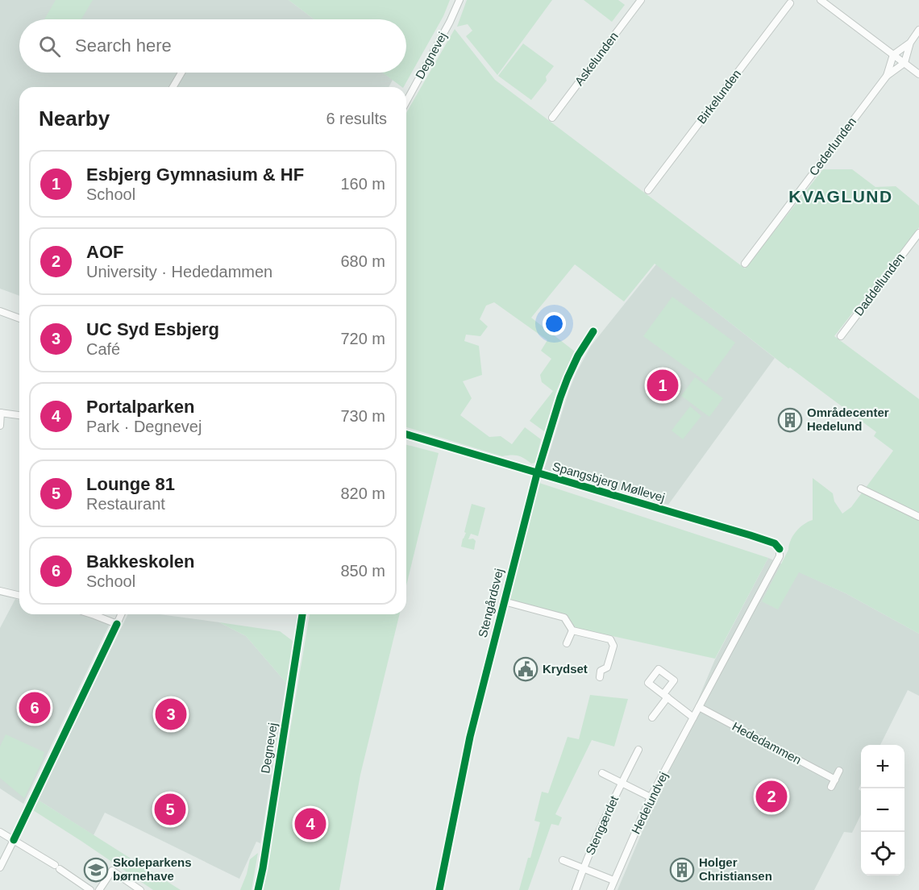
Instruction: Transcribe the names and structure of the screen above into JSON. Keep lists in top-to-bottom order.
{
  "streets": {
    "street": [
      "Degnevej",
      "Askelunden",
      "Birkelunden",
      "Cederlunden",
      "Daddellunden",
      "Spangsbjerg Møllevej",
      "Stengårdsvej",
      "Hededammen",
      "Hedelundvej",
      "Stengærdet"
    ]
  },
  "crossings": [
    ["Spangsbjerg Møllevej", "Stengårdsvej"],
    ["Spangsbjerg Møllevej", "Hedelundvej"],
    ["Hededammen", "Hedelundvej"],
    ["Hedelundvej", "Stengærdet"]
  ],
  "districts": ["KVAGLUND"],
  "places": {
    "building": ["Områdecenter Hedelund", "Holger Christiansen"],
    "public building": ["Krydset"],
    "school or university": ["Skoleparkens børnehave"]
  },
  "page": {
    "search": "Search here",
    "heading": ["Nearby", "6 results"],
    "list": [
      {
        "mark": "1",
        "name": "Esbjerg Gymnasium & HF",
        "note": "School",
        "value": "160 m"
      },
      {
        "mark": "2",
        "name": "AOF",
        "note": "University · Hededammen",
        "value": "680 m"
      },
      {
        "mark": "3",
        "name": "UC Syd Esbjerg",
        "note": "Café",
        "value": "720 m"
      },
      {
        "mark": "4",
        "name": "Portalparken",
        "note": "Park · Degnevej",
        "value": "730 m"
      },
      {
        "mark": "5",
        "name": "Lounge 81",
        "note": "Restaurant",
        "value": "820 m"
      },
      {
        "mark": "6",
        "name": "Bakkeskolen",
        "note": "School",
        "value": "850 m"
      }
    ],
    "pins": [
      "1",
      "6",
      "3",
      "2",
      "5",
      "4"
    ],
    "map_buttons": ["+", "−"]
  }
}
